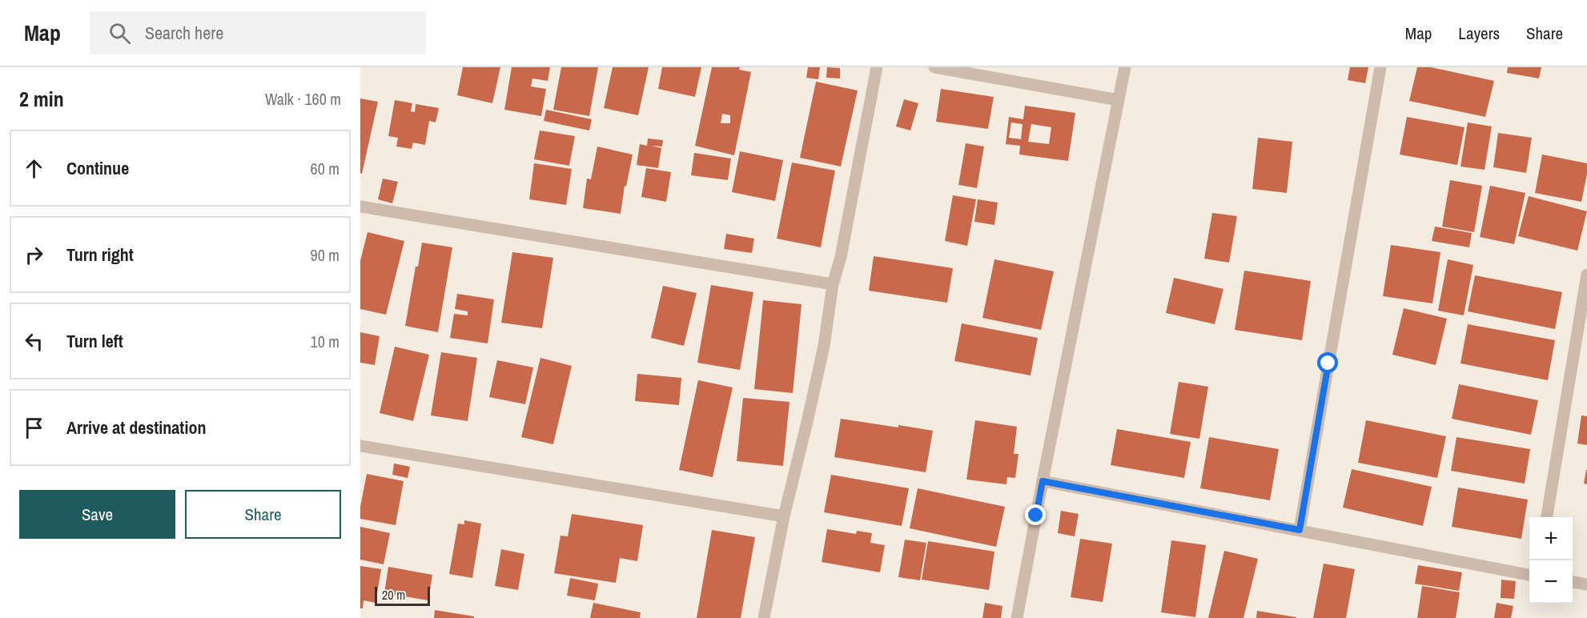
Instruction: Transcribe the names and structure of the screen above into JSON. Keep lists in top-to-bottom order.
{
  "scale_bar": "20 m",
  "page": {
    "header": "Map",
    "search": "Search here",
    "nav": ["Map", "Layers", "Share"],
    "heading": ["2 min", "Walk · 160 m"],
    "list": [
      ["Continue", "60 m"],
      ["Turn right", "90 m"],
      ["Turn left", "10 m"],
      "Arrive at destination"
    ],
    "buttons": ["Save", "Share"],
    "map_buttons": ["+", "−"],
    "scale": "20 m"
  }
}
